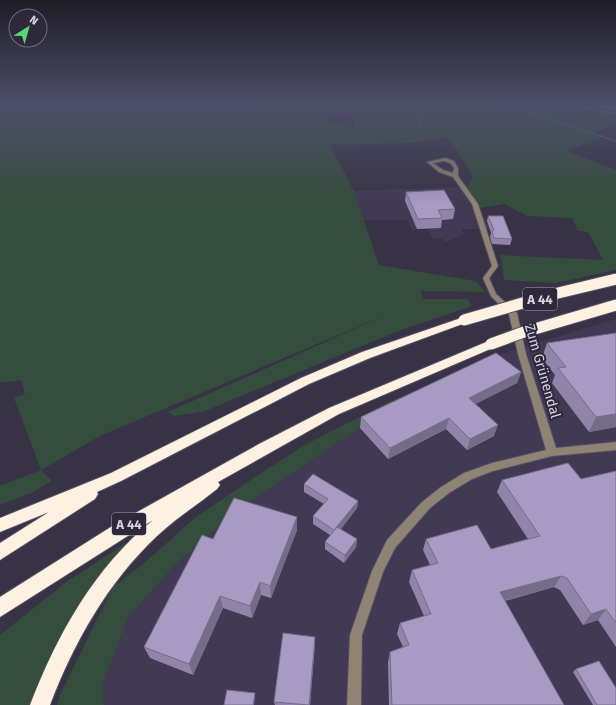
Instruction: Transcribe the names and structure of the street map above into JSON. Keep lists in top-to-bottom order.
{
  "streets": {
    "highway": ["A 44"],
    "street": ["Zum Grünendal"]
  },
  "north": "top right"
}
